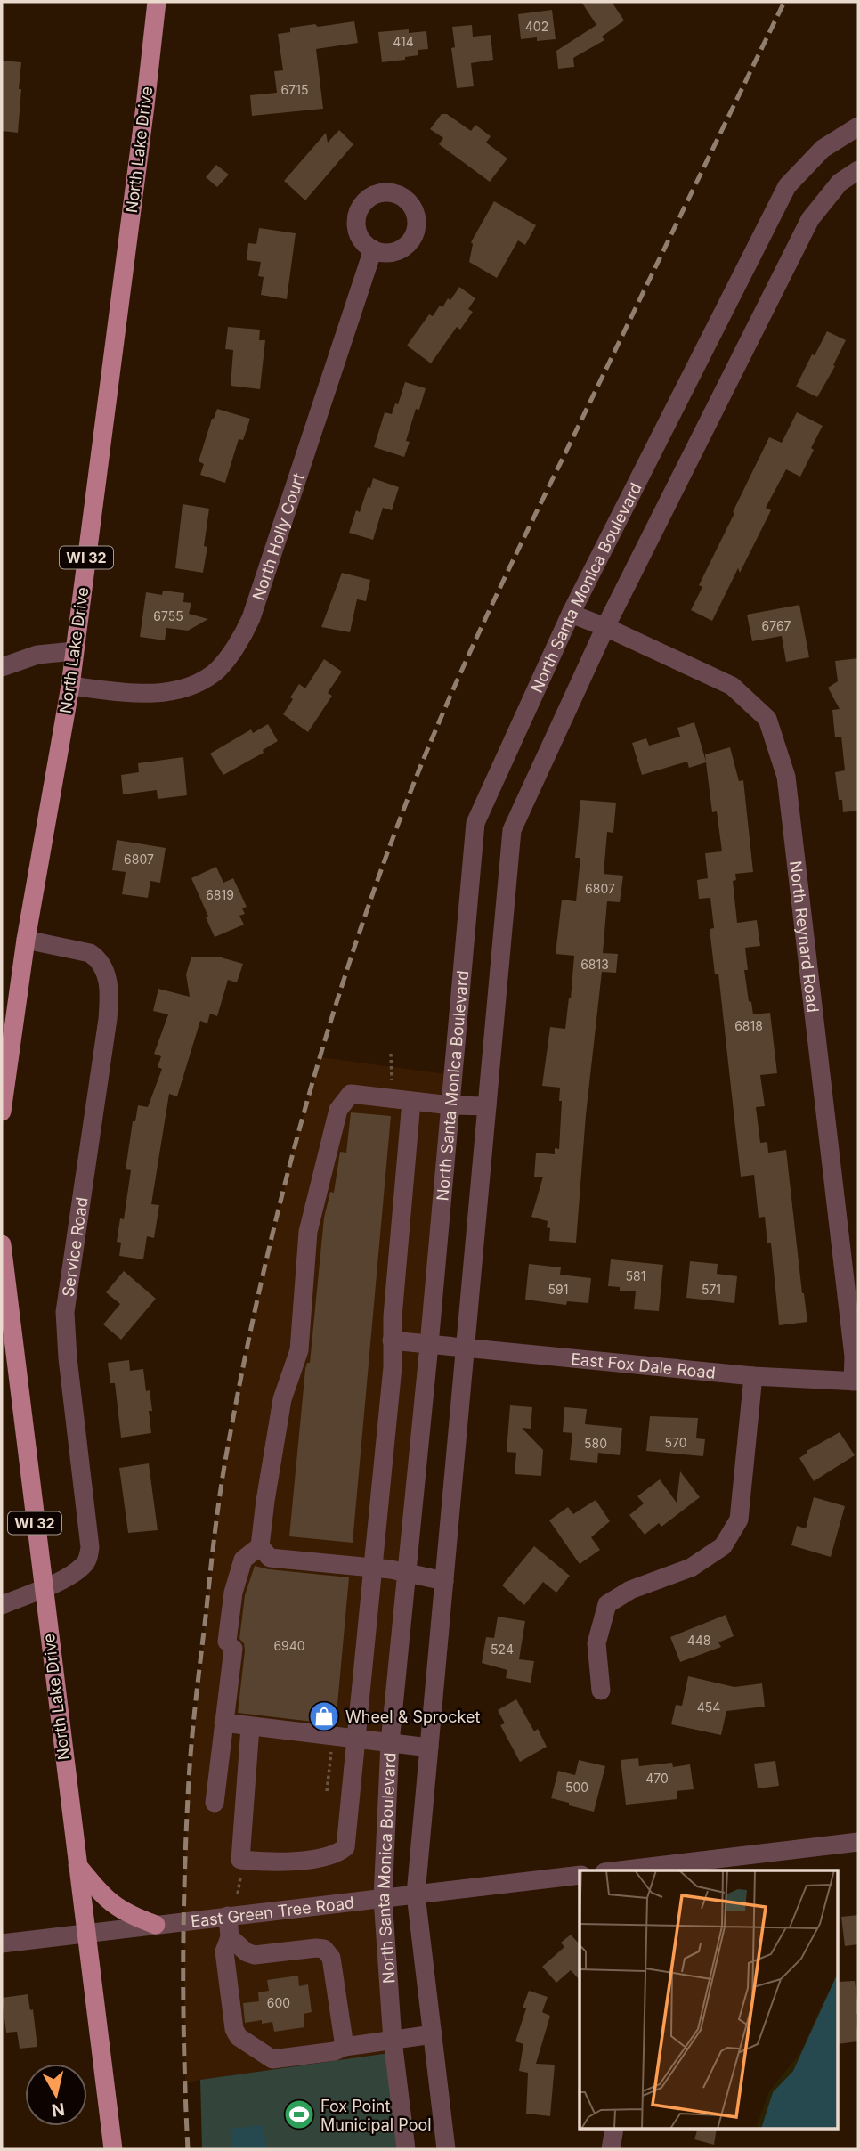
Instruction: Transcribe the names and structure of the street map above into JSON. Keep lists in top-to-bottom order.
{
  "streets": {
    "main road": ["North Lake Drive", "WI 32"],
    "street": [
      "North Holly Court",
      "North Santa Monica Boulevard",
      "North Reynard Road",
      "Service Road",
      "East Fox Dale Road",
      "East Green Tree Road"
    ]
  },
  "crossings": [
    ["North Lake Drive", "North Holly Court"],
    ["North Lake Drive", "Service Road"],
    ["North Lake Drive", "East Green Tree Road"],
    ["North Santa Monica Boulevard", "North Reynard Road"],
    ["North Santa Monica Boulevard", "East Fox Dale Road"],
    ["North Santa Monica Boulevard", "East Green Tree Road"],
    ["North Reynard Road", "East Fox Dale Road"]
  ],
  "places": {
    "shop": ["Wheel & Sprocket"],
    "sports": ["Fox Point Municipal Pool"]
  },
  "house_numbers": [
    "402",
    "414",
    "6715",
    "6755",
    "6767",
    "6807",
    "6807",
    "6819",
    "6813",
    "6818",
    "581",
    "591",
    "571",
    "570",
    "580",
    "448",
    "6940",
    "524",
    "454",
    "470",
    "500",
    "600"
  ],
  "north": "bottom"
}
